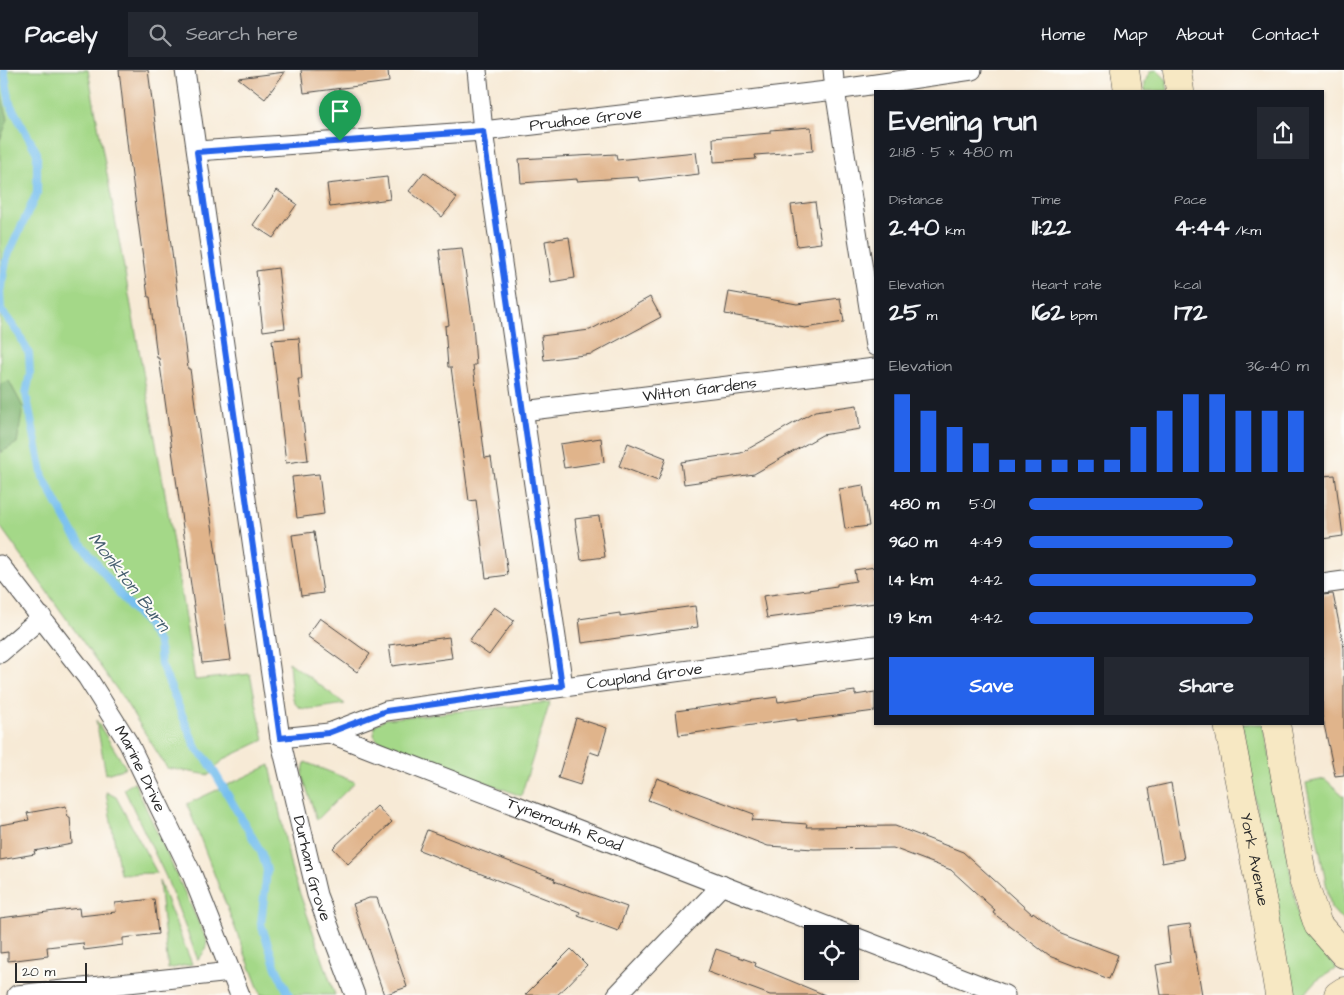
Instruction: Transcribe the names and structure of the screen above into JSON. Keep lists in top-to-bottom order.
{
  "streets": {
    "main road": ["York Avenue"],
    "street": [
      "Prudhoe Grove",
      "Witton Gardens",
      "Coupland Grove",
      "Marine Drive",
      "Tynemouth Road",
      "Durham Grove"
    ]
  },
  "crossings": [
    ["Prudhoe Grove", "Durham Grove"],
    ["Coupland Grove", "Tynemouth Road"],
    ["Tynemouth Road", "Durham Grove"]
  ],
  "water": ["Monkton Burn"],
  "scale_bar": "20 m",
  "page": {
    "header": "Pacely",
    "search": "Search here",
    "nav": [
      "Home",
      "Map",
      "About",
      "Contact"
    ],
    "heading": ["Evening run", "21:18 · 5 × 480 m"],
    "stats": [
      ["Distance", "2.40 km"],
      ["Time", "11:22"],
      ["Pace", "4:44 /km"],
      ["Elevation", "25 m"],
      ["Heart rate", "162 bpm"],
      ["kcal", "172"]
    ],
    "chart": ["Elevation", "36–40 m"],
    "list": [
      {
        "name": "480 m",
        "note": "5:01"
      },
      {
        "name": "960 m",
        "note": "4:49"
      },
      {
        "name": "1.4 km",
        "note": "4:42"
      },
      {
        "name": "1.9 km",
        "note": "4:42"
      }
    ],
    "buttons": ["Save", "Share"],
    "scale": "20 m"
  }
}
